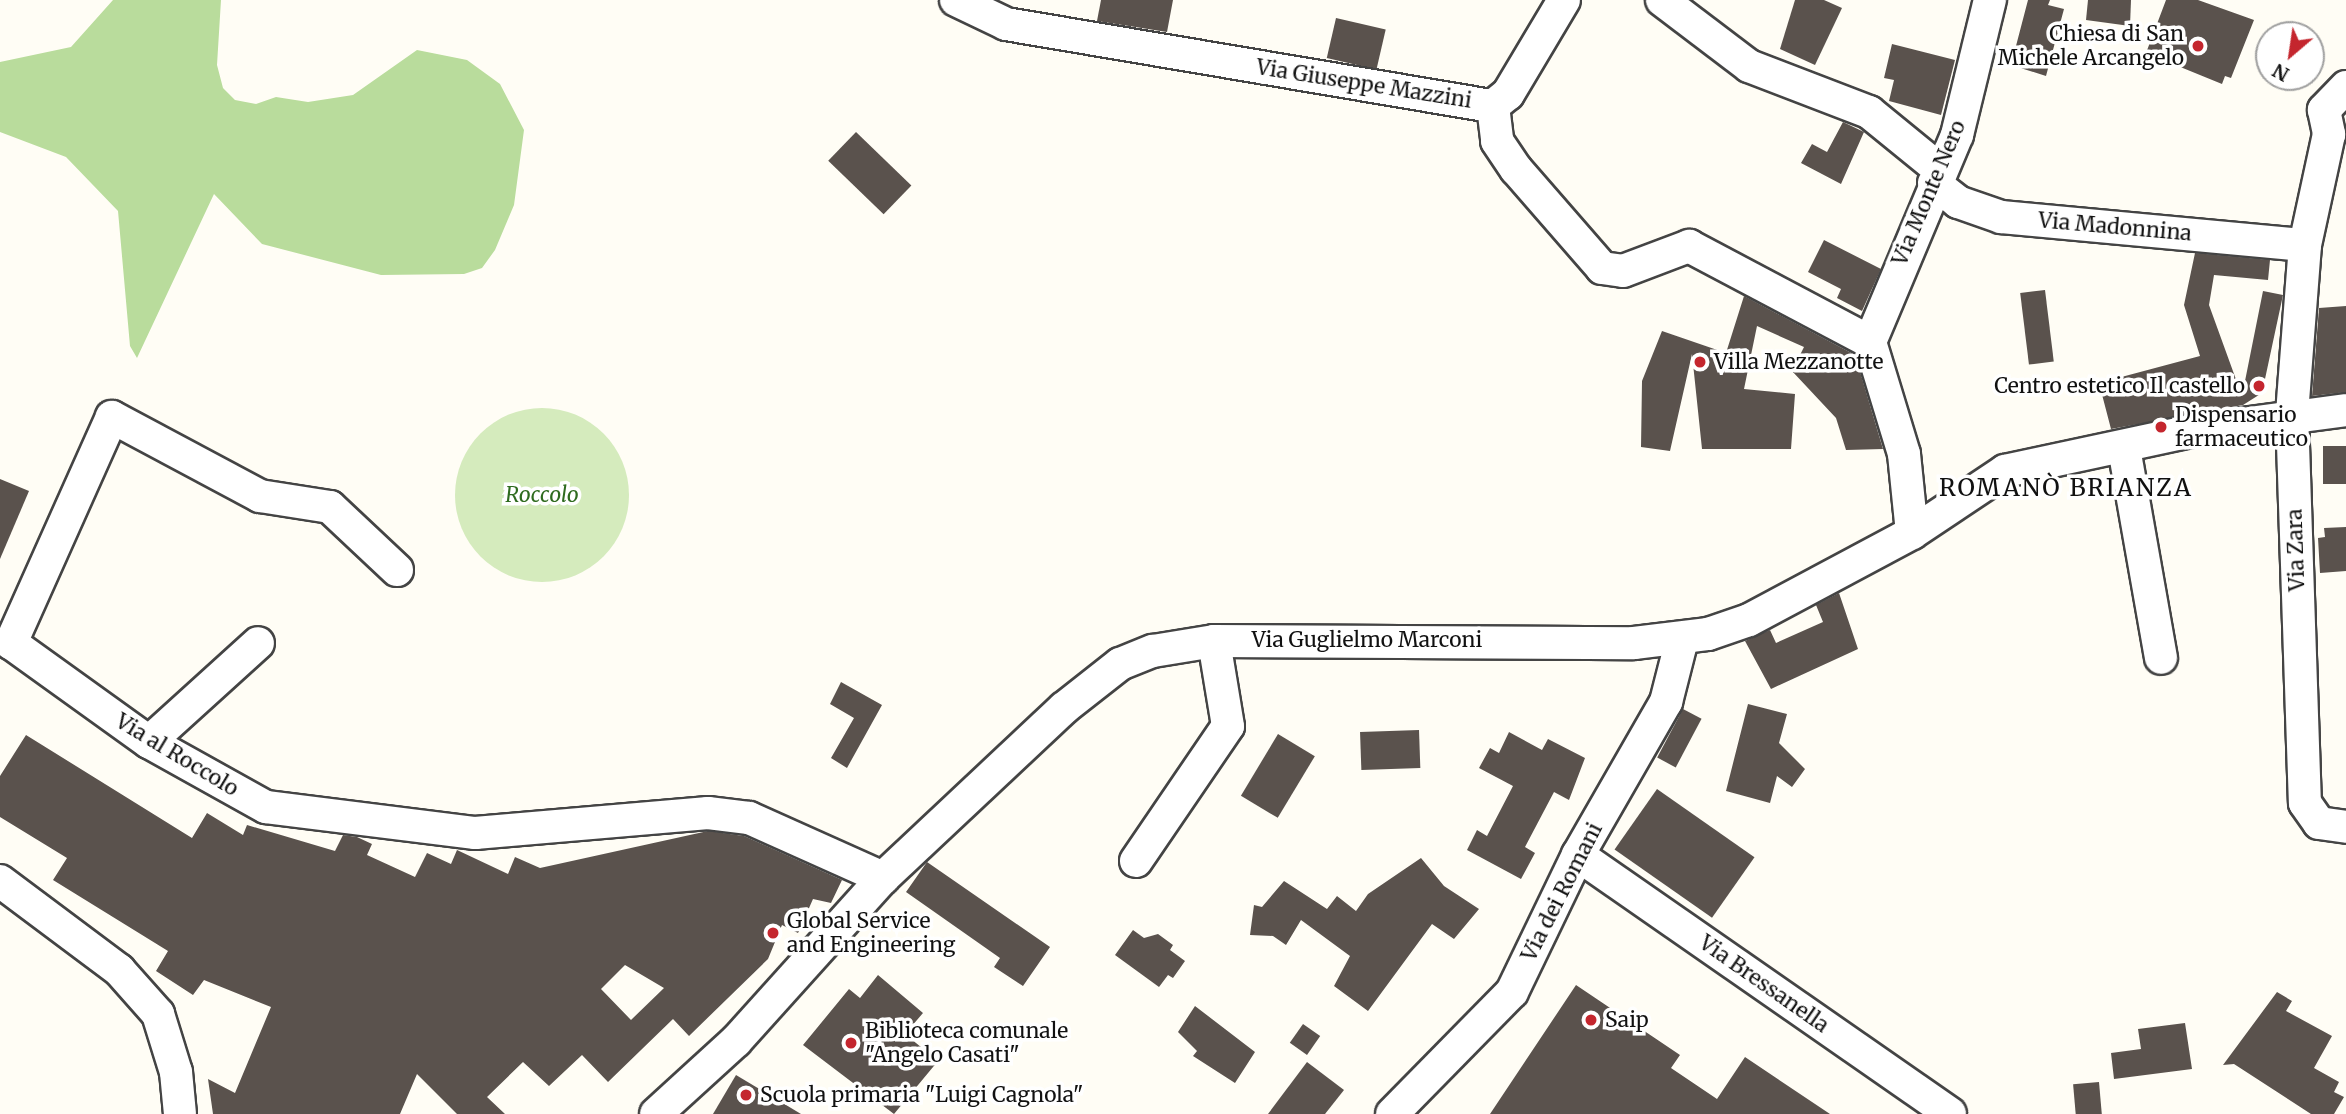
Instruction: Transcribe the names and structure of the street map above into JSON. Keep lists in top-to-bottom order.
{
  "streets": {
    "street": [
      "Via Giuseppe Mazzini",
      "Via Monte Nero",
      "Via Madonnina",
      "Via Zara",
      "Via Guglielmo Marconi",
      "Via al Roccolo",
      "Via dei Romani",
      "Via Bressanella"
    ]
  },
  "crossings": [
    ["Via Giuseppe Mazzini", "Via Monte Nero"],
    ["Via Monte Nero", "Via Madonnina"],
    ["Via Madonnina", "Via Zara"],
    ["Via Zara", "Via Guglielmo Marconi"],
    ["Via Guglielmo Marconi", "Via al Roccolo"],
    ["Via Guglielmo Marconi", "Via dei Romani"],
    ["Via dei Romani", "Via Bressanella"]
  ],
  "districts": ["ROMANÒ BRIANZA"],
  "parks": ["Roccolo"],
  "places": [
    "Chiesa di San Michele Arcangelo",
    "Villa Mezzanotte",
    "Centro estetico Il castello",
    "Dispensario farmaceutico",
    "Global Service and Engineering",
    "Saip",
    "Biblioteca comunale \"Angelo Casati\"",
    "Scuola primaria \"Luigi Cagnola\""
  ],
  "north": "bottom left"
}
